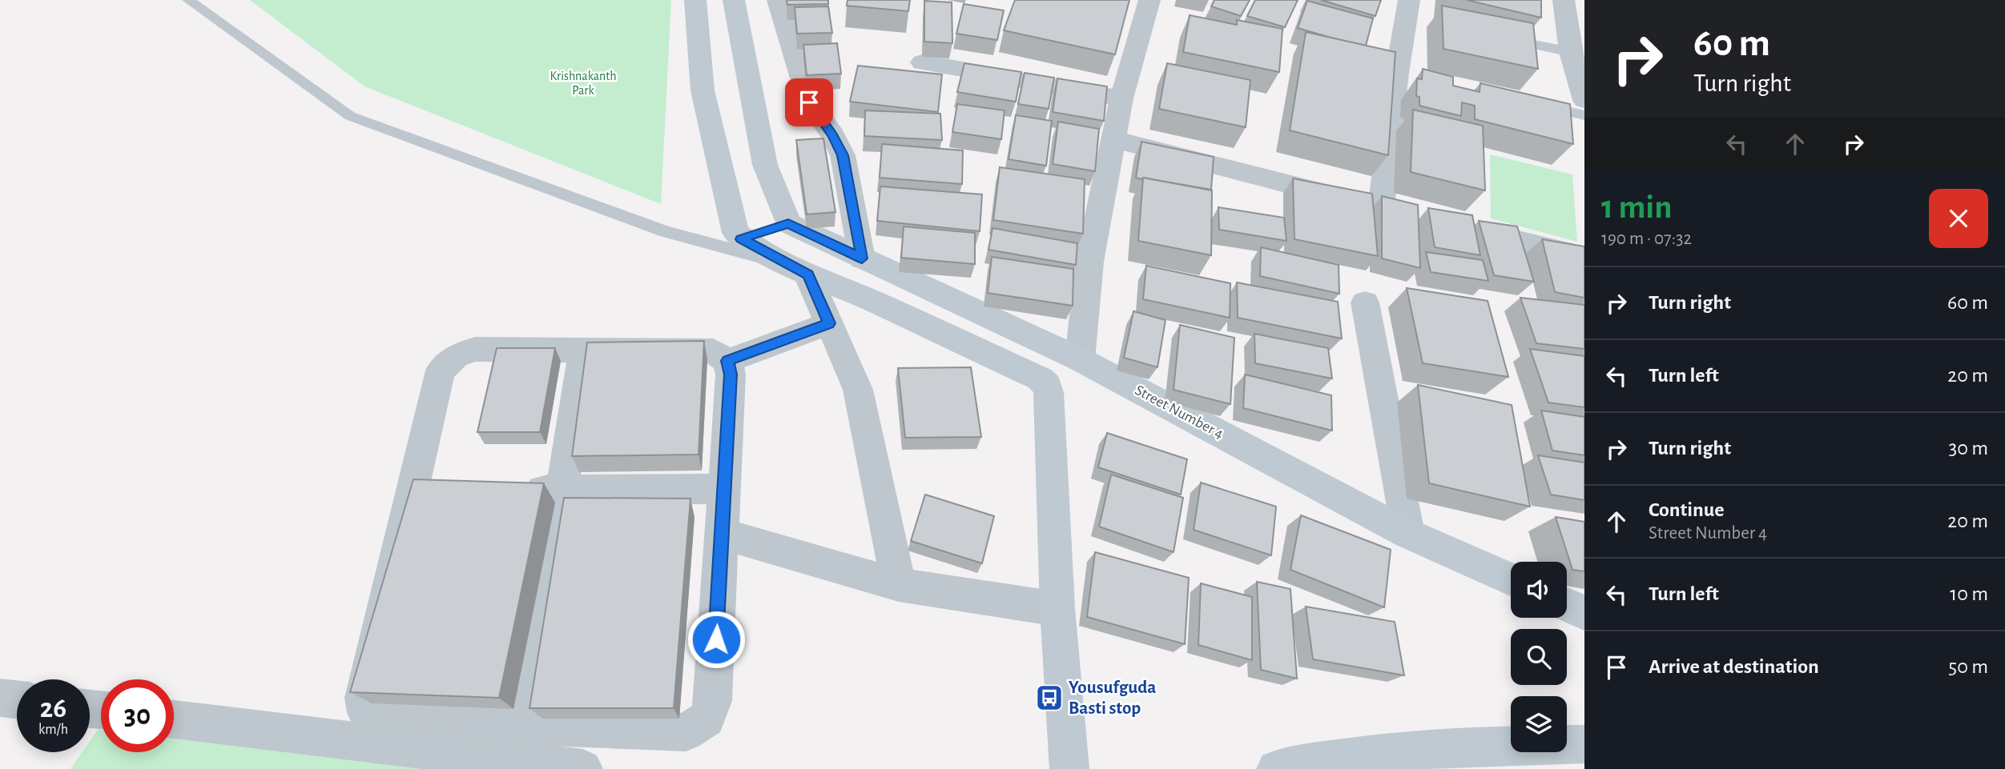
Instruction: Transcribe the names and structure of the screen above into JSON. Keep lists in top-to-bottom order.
{
  "streets": {
    "main road": ["Street Number 4"]
  },
  "parks": ["Krishnakanth Park"],
  "places": {
    "bus stop": ["Yousufguda Basti stop"]
  },
  "page": {
    "turn": ["60 m", "Turn right"],
    "heading": ["1 min", "190 m · 07:32"],
    "list": [
      {
        "name": "Turn right",
        "value": "60 m"
      },
      {
        "name": "Turn left",
        "value": "20 m"
      },
      {
        "name": "Turn right",
        "value": "30 m"
      },
      {
        "name": "Continue",
        "note": "Street Number 4",
        "value": "20 m"
      },
      {
        "name": "Turn left",
        "value": "10 m"
      },
      {
        "name": "Arrive at destination",
        "value": "50 m"
      }
    ],
    "speed": "26 km/h",
    "limit": "30"
  }
}
